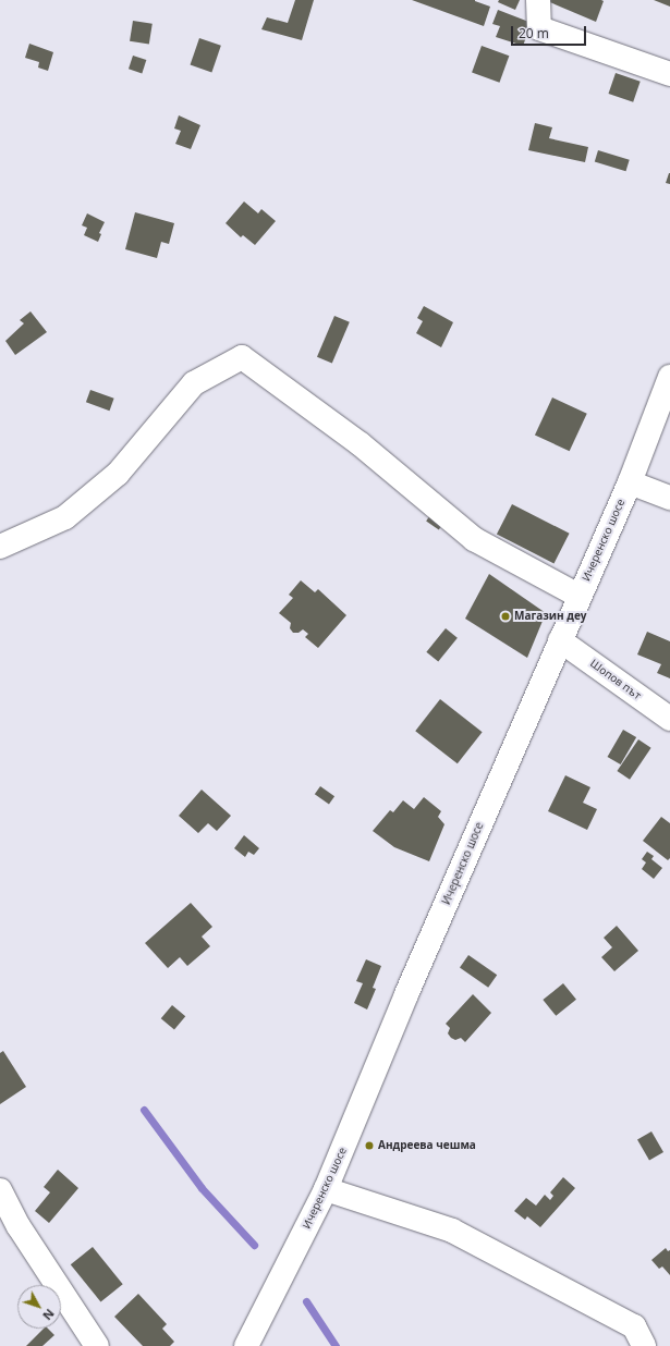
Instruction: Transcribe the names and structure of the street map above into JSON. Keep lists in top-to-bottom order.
{
  "streets": {
    "street": ["Ичеренско шосе", "Шопов път"]
  },
  "crossings": [
    ["Ичеренско шосе", "Шопов път"]
  ],
  "places": ["Магазин деу", "Андреева чешма"],
  "scale_bar": "20 m",
  "north": "bottom right"
}
